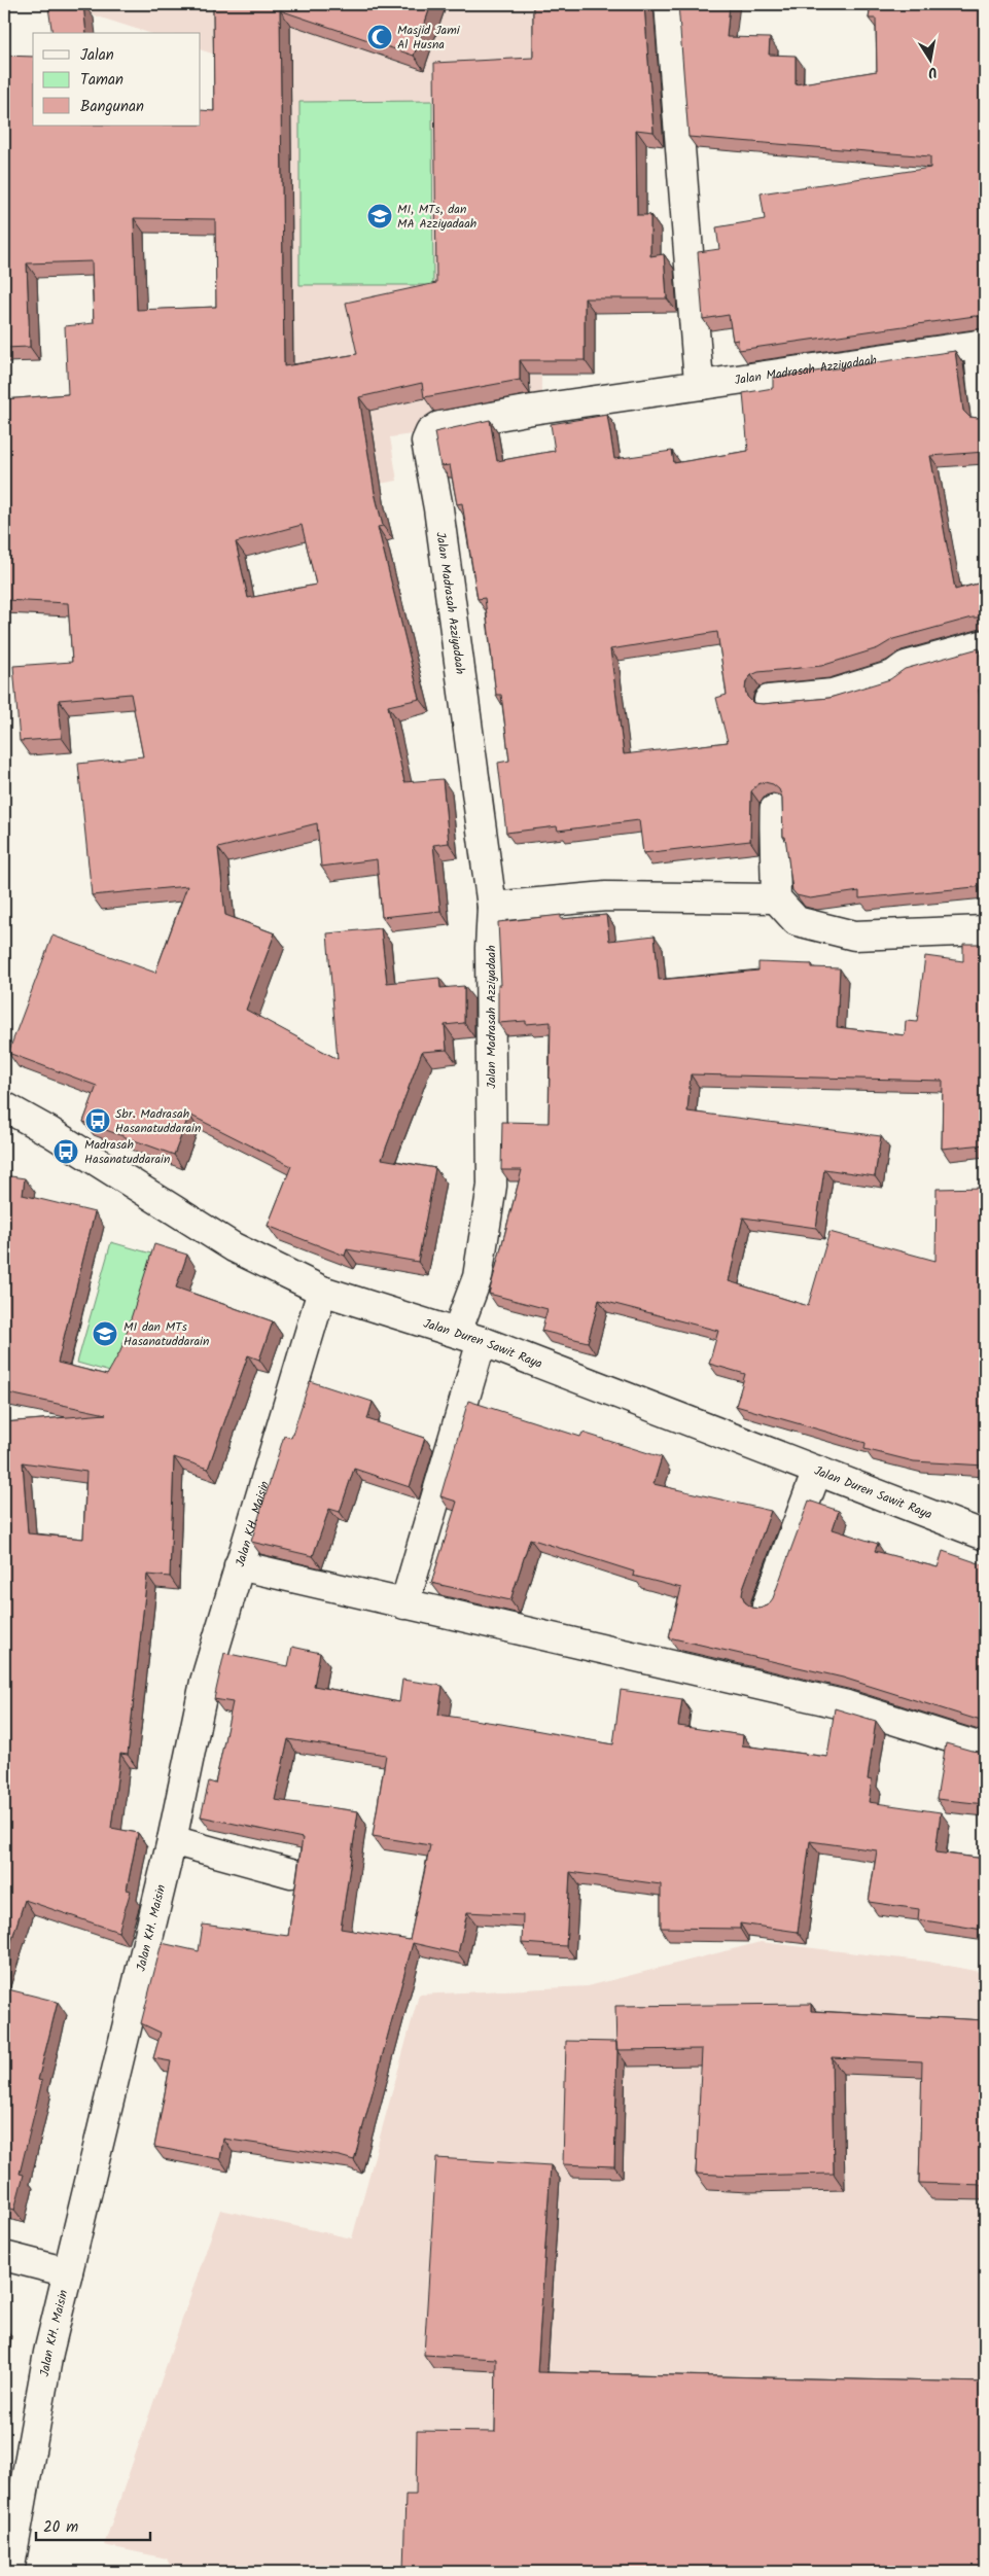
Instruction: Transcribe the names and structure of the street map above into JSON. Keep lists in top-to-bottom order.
{
  "streets": {
    "street": ["Jalan Madrasah Azziyadaah", "Jalan Duren Sawit Raya", "Jalan KH. Maisin"]
  },
  "crossings": [
    ["Jalan Madrasah Azziyadaah", "Jalan Duren Sawit Raya"],
    ["Jalan Duren Sawit Raya", "Jalan KH. Maisin"]
  ],
  "places": {
    "mosque": ["Masjid Jami Al Husna"],
    "school or university": ["MI, MTs, dan MA Azziyadaah", "MI dan MTs Hasanatuddarain"],
    "bus stop": ["Sbr. Madrasah Hasanatuddarain", "Madrasah Hasanatuddarain"]
  },
  "legend": ["Jalan", "Taman", "Bangunan"],
  "scale_bar": "20 m",
  "north": "bottom"
}
